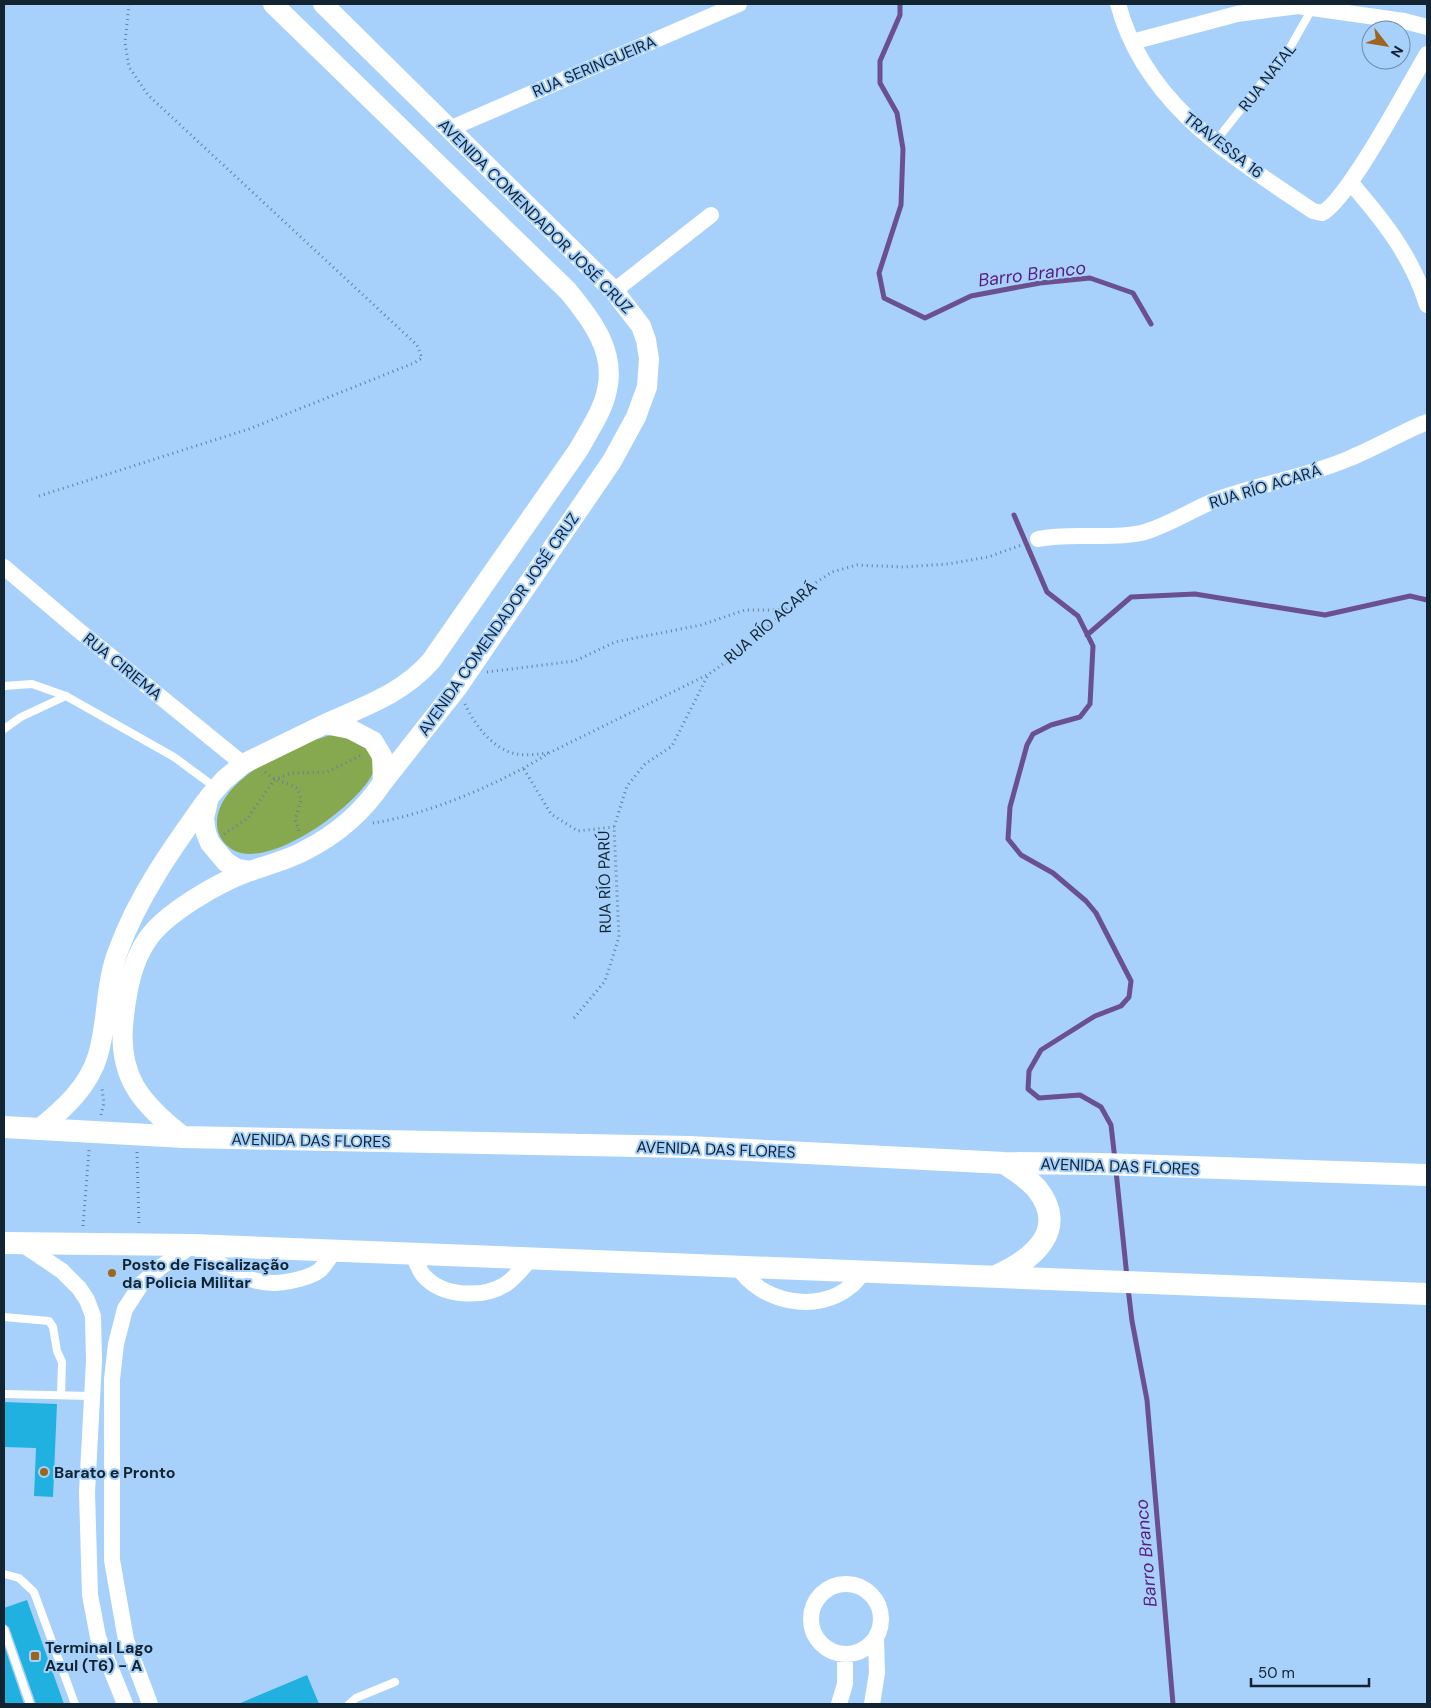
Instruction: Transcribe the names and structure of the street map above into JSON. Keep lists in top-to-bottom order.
{
  "streets": {
    "main road": ["AVENIDA DAS FLORES"],
    "street": [
      "RUA SERINGUEIRA",
      "TRAVESSA 16",
      "AVENIDA COMENDADOR JOSÉ CRUZ",
      "RUA RÍO ACARÁ",
      "RUA CIRIEMA"
    ],
    "lane": ["RUA NATAL"],
    "path": ["RUA RÍO PARÚ"]
  },
  "crossings": [
    ["RUA SERINGUEIRA", "AVENIDA COMENDADOR JOSÉ CRUZ"],
    ["RUA NATAL", "TRAVESSA 16"],
    ["AVENIDA COMENDADOR JOSÉ CRUZ", "RUA RÍO ACARÁ"],
    ["AVENIDA COMENDADOR JOSÉ CRUZ", "RUA CIRIEMA"],
    ["RUA RÍO ACARÁ", "RUA RÍO PARÚ"]
  ],
  "water": ["Barro Branco"],
  "places": {
    "other": ["Posto de Fiscalização da Policia Militar", "Barato e Pronto"],
    "transit": ["Terminal Lago Azul (T6) - A"]
  },
  "scale_bar": "50 m",
  "north": "bottom right"
}
